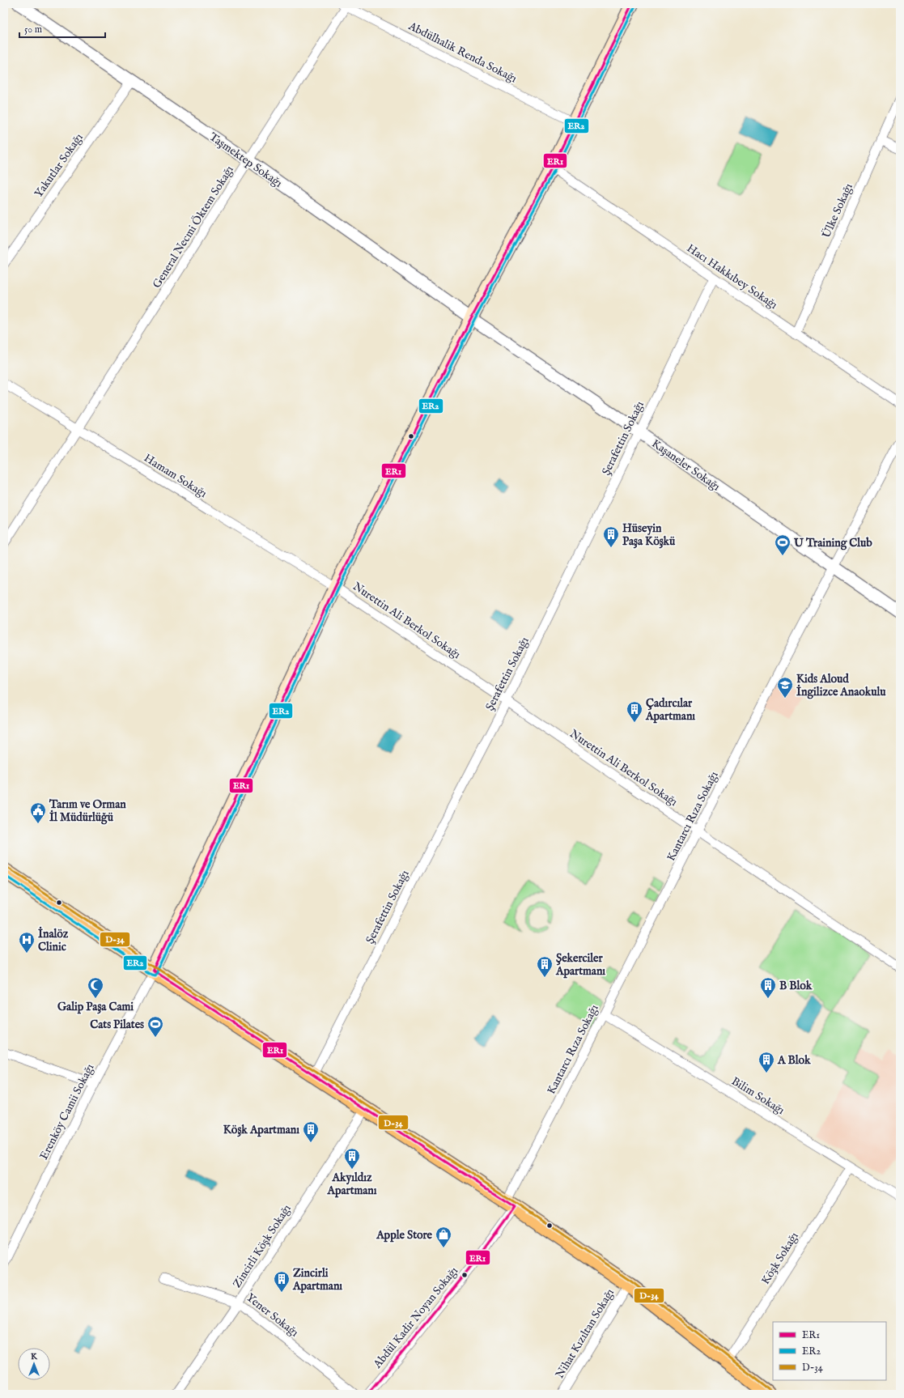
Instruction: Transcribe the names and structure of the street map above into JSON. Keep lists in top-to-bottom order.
{
  "streets": {
    "street": [
      "Abdülhalik Renda Sokağı",
      "Taşmektep Sokağı",
      "Yakutlar Sokağı",
      "Ülke Sokağı",
      "General Necmi Öktem Sokağı",
      "Hacı Hakkıbey Sokağı",
      "Şerafettin Sokağı",
      "Kaşaneler Sokağı",
      "Hamam Sokağı",
      "Nurettin Ali Berkol Sokağı",
      "Kantarcı Rıza Sokağı",
      "Bilim Sokağı",
      "Erenköy Camii Sokağı",
      "Zincirli Köşk Sokağı",
      "Köşk Sokağı",
      "Yener Sokağı",
      "Abdül Kadir Noyan Sokağı",
      "Nihat Kızıltan Sokağı"
    ]
  },
  "crossings": [
    ["Abdülhalik Renda Sokağı", "General Necmi Öktem Sokağı"],
    ["Taşmektep Sokağı", "Yakutlar Sokağı"],
    ["Taşmektep Sokağı", "General Necmi Öktem Sokağı"],
    ["Taşmektep Sokağı", "Kaşaneler Sokağı"],
    ["Ülke Sokağı", "Hacı Hakkıbey Sokağı"],
    ["General Necmi Öktem Sokağı", "Hamam Sokağı"],
    ["Hacı Hakkıbey Sokağı", "Şerafettin Sokağı"],
    ["Şerafettin Sokağı", "Kaşaneler Sokağı"],
    ["Şerafettin Sokağı", "Nurettin Ali Berkol Sokağı"],
    ["Kaşaneler Sokağı", "Kantarcı Rıza Sokağı"],
    ["Hamam Sokağı", "Nurettin Ali Berkol Sokağı"],
    ["Nurettin Ali Berkol Sokağı", "Kantarcı Rıza Sokağı"],
    ["Kantarcı Rıza Sokağı", "Bilim Sokağı"],
    ["Kantarcı Rıza Sokağı", "Abdül Kadir Noyan Sokağı"],
    ["Bilim Sokağı", "Köşk Sokağı"],
    ["Zincirli Köşk Sokağı", "Yener Sokağı"]
  ],
  "places": {
    "building": [
      "Hüseyin Paşa Köşkü",
      "Çadırcılar Apartmanı",
      "Şekerciler Apartmanı",
      "B Blok",
      "A Blok",
      "Köşk Apartmanı",
      "Akyıldız Apartmanı",
      "Zincirli Apartmanı"
    ],
    "sports": ["U Training Club", "Cats Pilates"],
    "school or university": ["Kids Aloud İngilizce Anaokulu"],
    "public building": ["Tarım ve Orman İl Müdürlüğü"],
    "hospital": ["İnalöz Clinic"],
    "mosque": ["Galip Paşa Cami"],
    "shop": ["Apple Store"]
  },
  "lines": ["transit line ER1", "transit line ER2", "transit line D-34"],
  "legend": ["ER1", "ER2", "D-34"],
  "scale_bar": "50 m",
  "north": "top"
}
